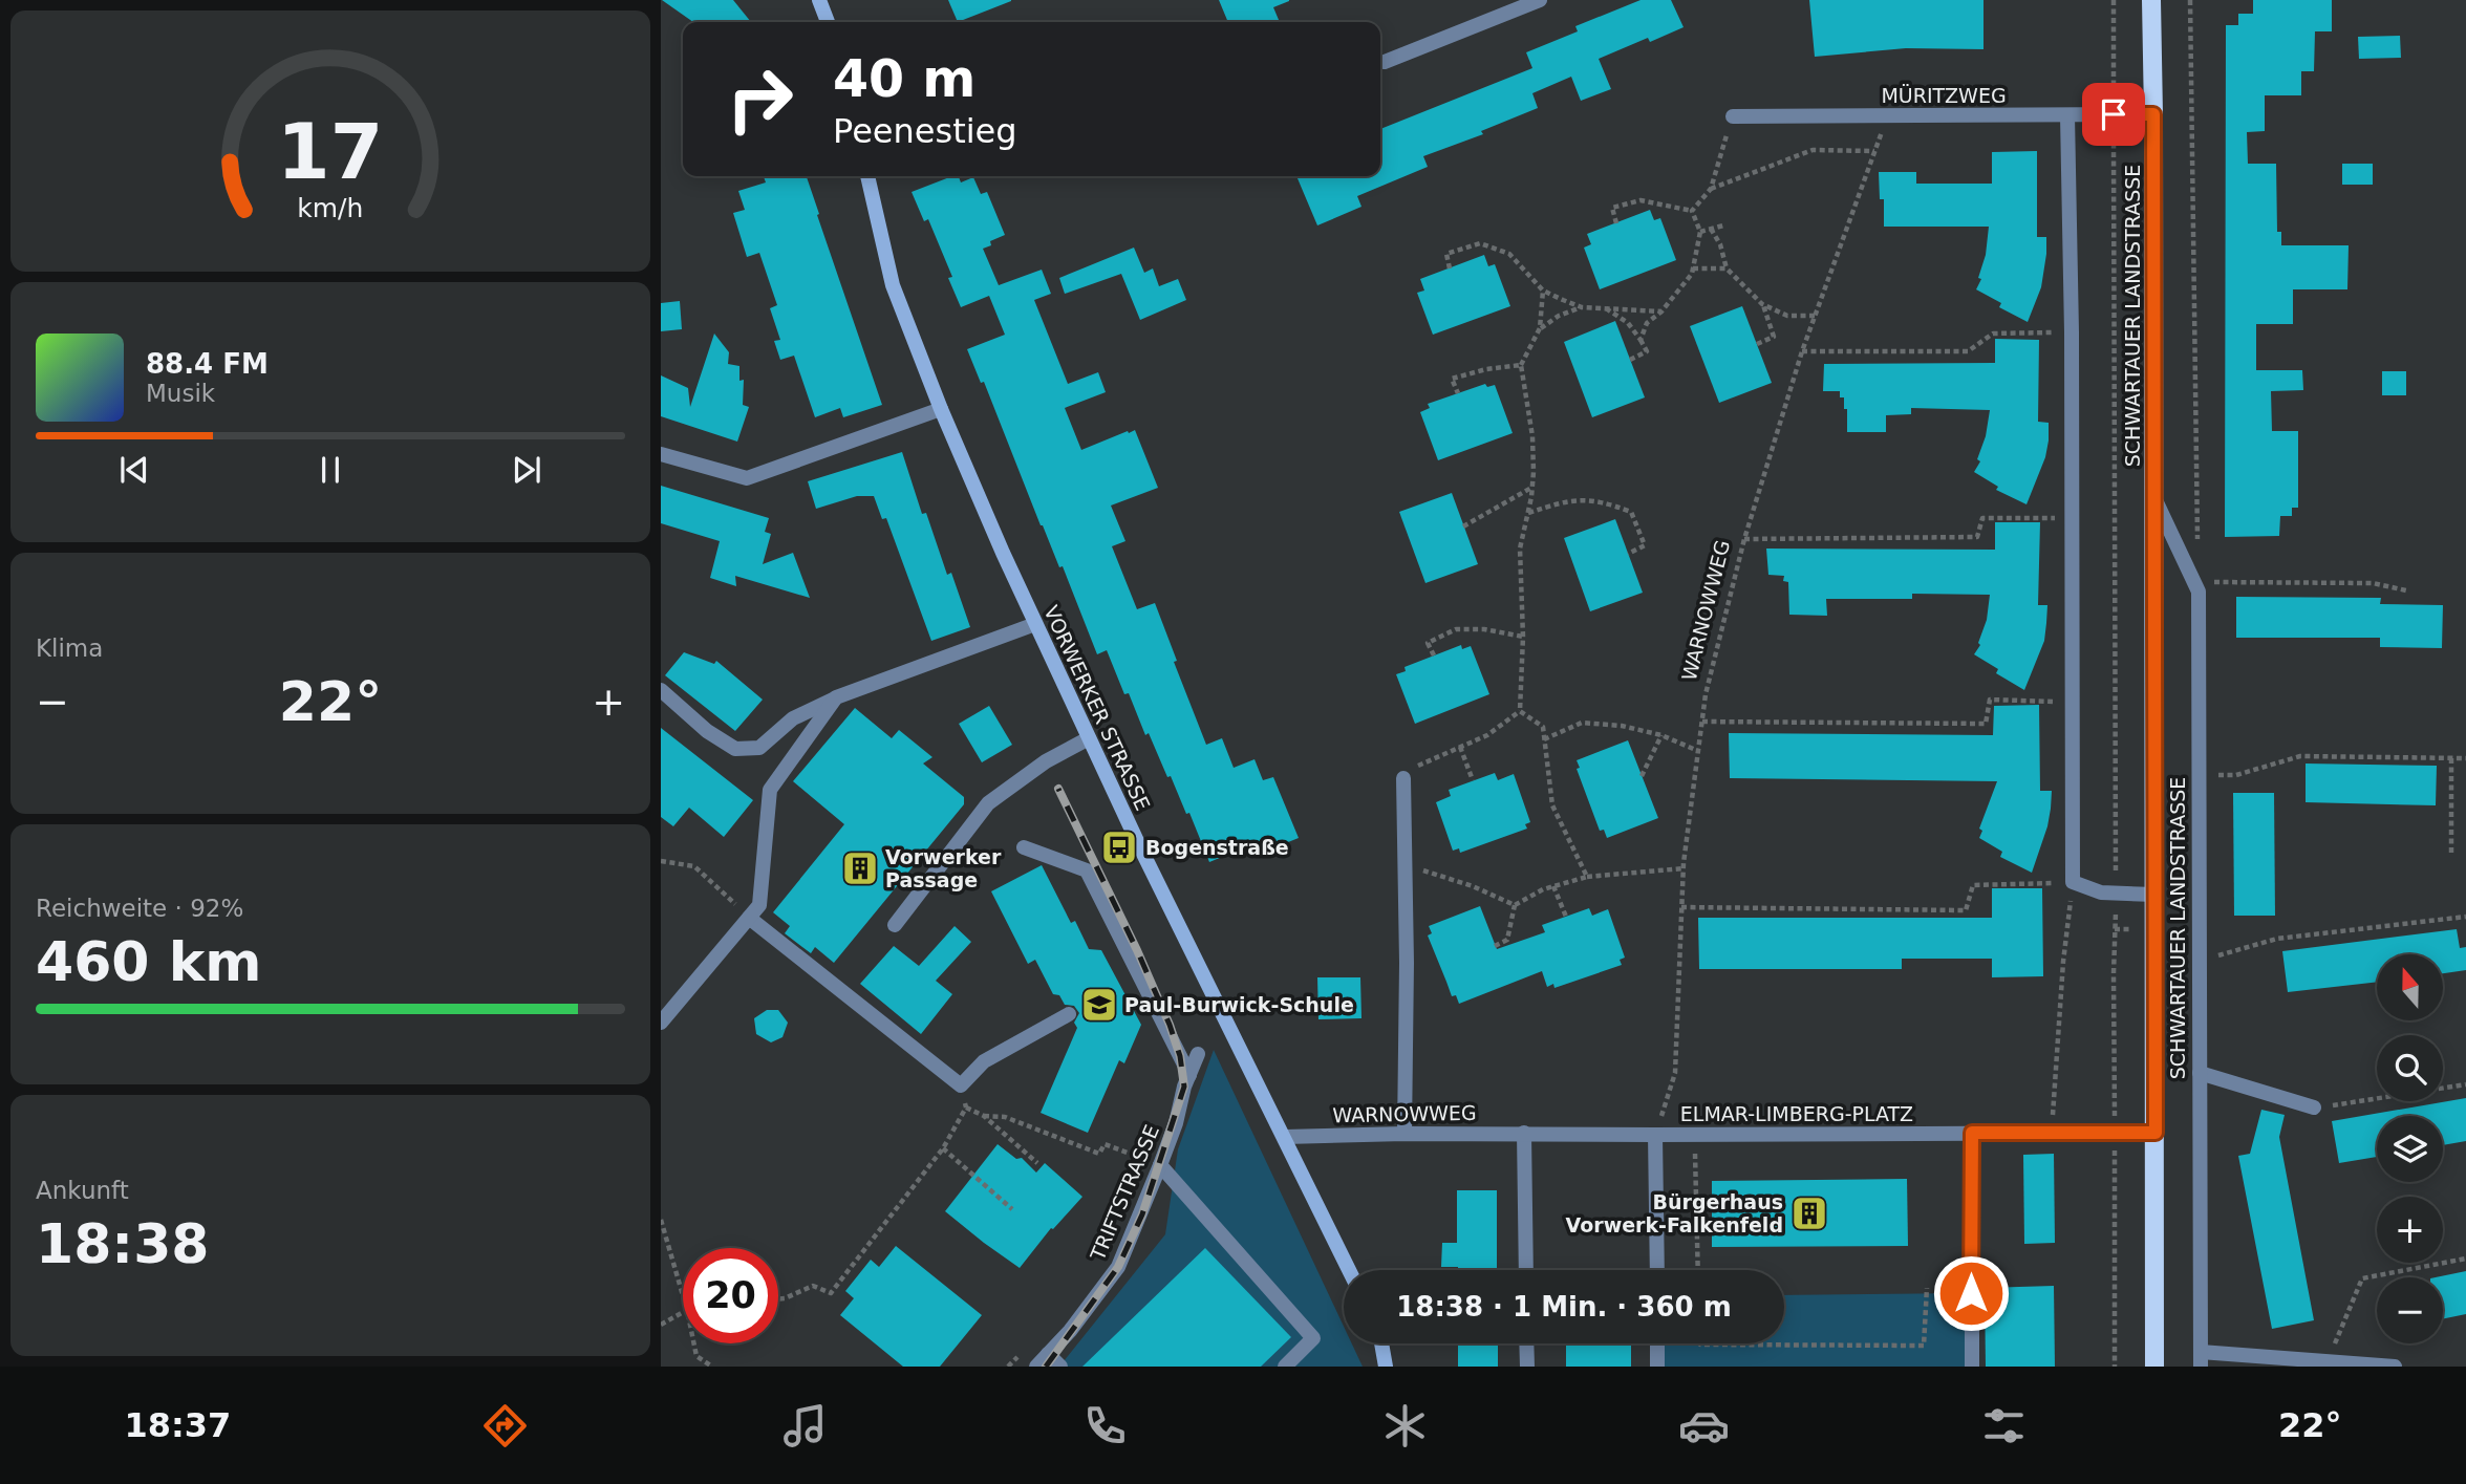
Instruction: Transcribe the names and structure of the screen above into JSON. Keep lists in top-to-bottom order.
{
  "streets": {
    "main road": ["SCHWARTAUER LANDSTRASSE"],
    "street": [
      "MÜRITZWEG",
      "WARNOWWEG",
      "VORWERKER STRASSE",
      "ELMAR-LIMBERG-PLATZ",
      "TRIFTSTRASSE"
    ]
  },
  "crossings": [
    ["MÜRITZWEG", "SCHWARTAUER LANDSTRASSE"],
    ["MÜRITZWEG", "WARNOWWEG"],
    ["SCHWARTAUER LANDSTRASSE", "ELMAR-LIMBERG-PLATZ"],
    ["WARNOWWEG", "VORWERKER STRASSE"],
    ["WARNOWWEG", "ELMAR-LIMBERG-PLATZ"]
  ],
  "places": {
    "bus stop": ["Bogenstraße"],
    "building": ["Vorwerker Passage", "Bürgerhaus Vorwerk-Falkenfeld"],
    "school or university": ["Paul-Burwick-Schule"]
  },
  "north": "top",
  "page": {
    "turn": ["40 m", "Peenestieg"],
    "song": ["88.4 FM", "Musik"],
    "tile": [
      "Klima",
      ["Reichweite · 92%", "460 km"],
      ["Ankunft", "18:38"]
    ],
    "heat": ["−", "22°", "+"],
    "map_buttons": ["+", "−"],
    "limit": "20",
    "trip": "18:38 · 1 Min. · 360 m",
    "tabs": ["18:37", "22°"],
    "gauge": ["17", "km/h"]
  }
}
